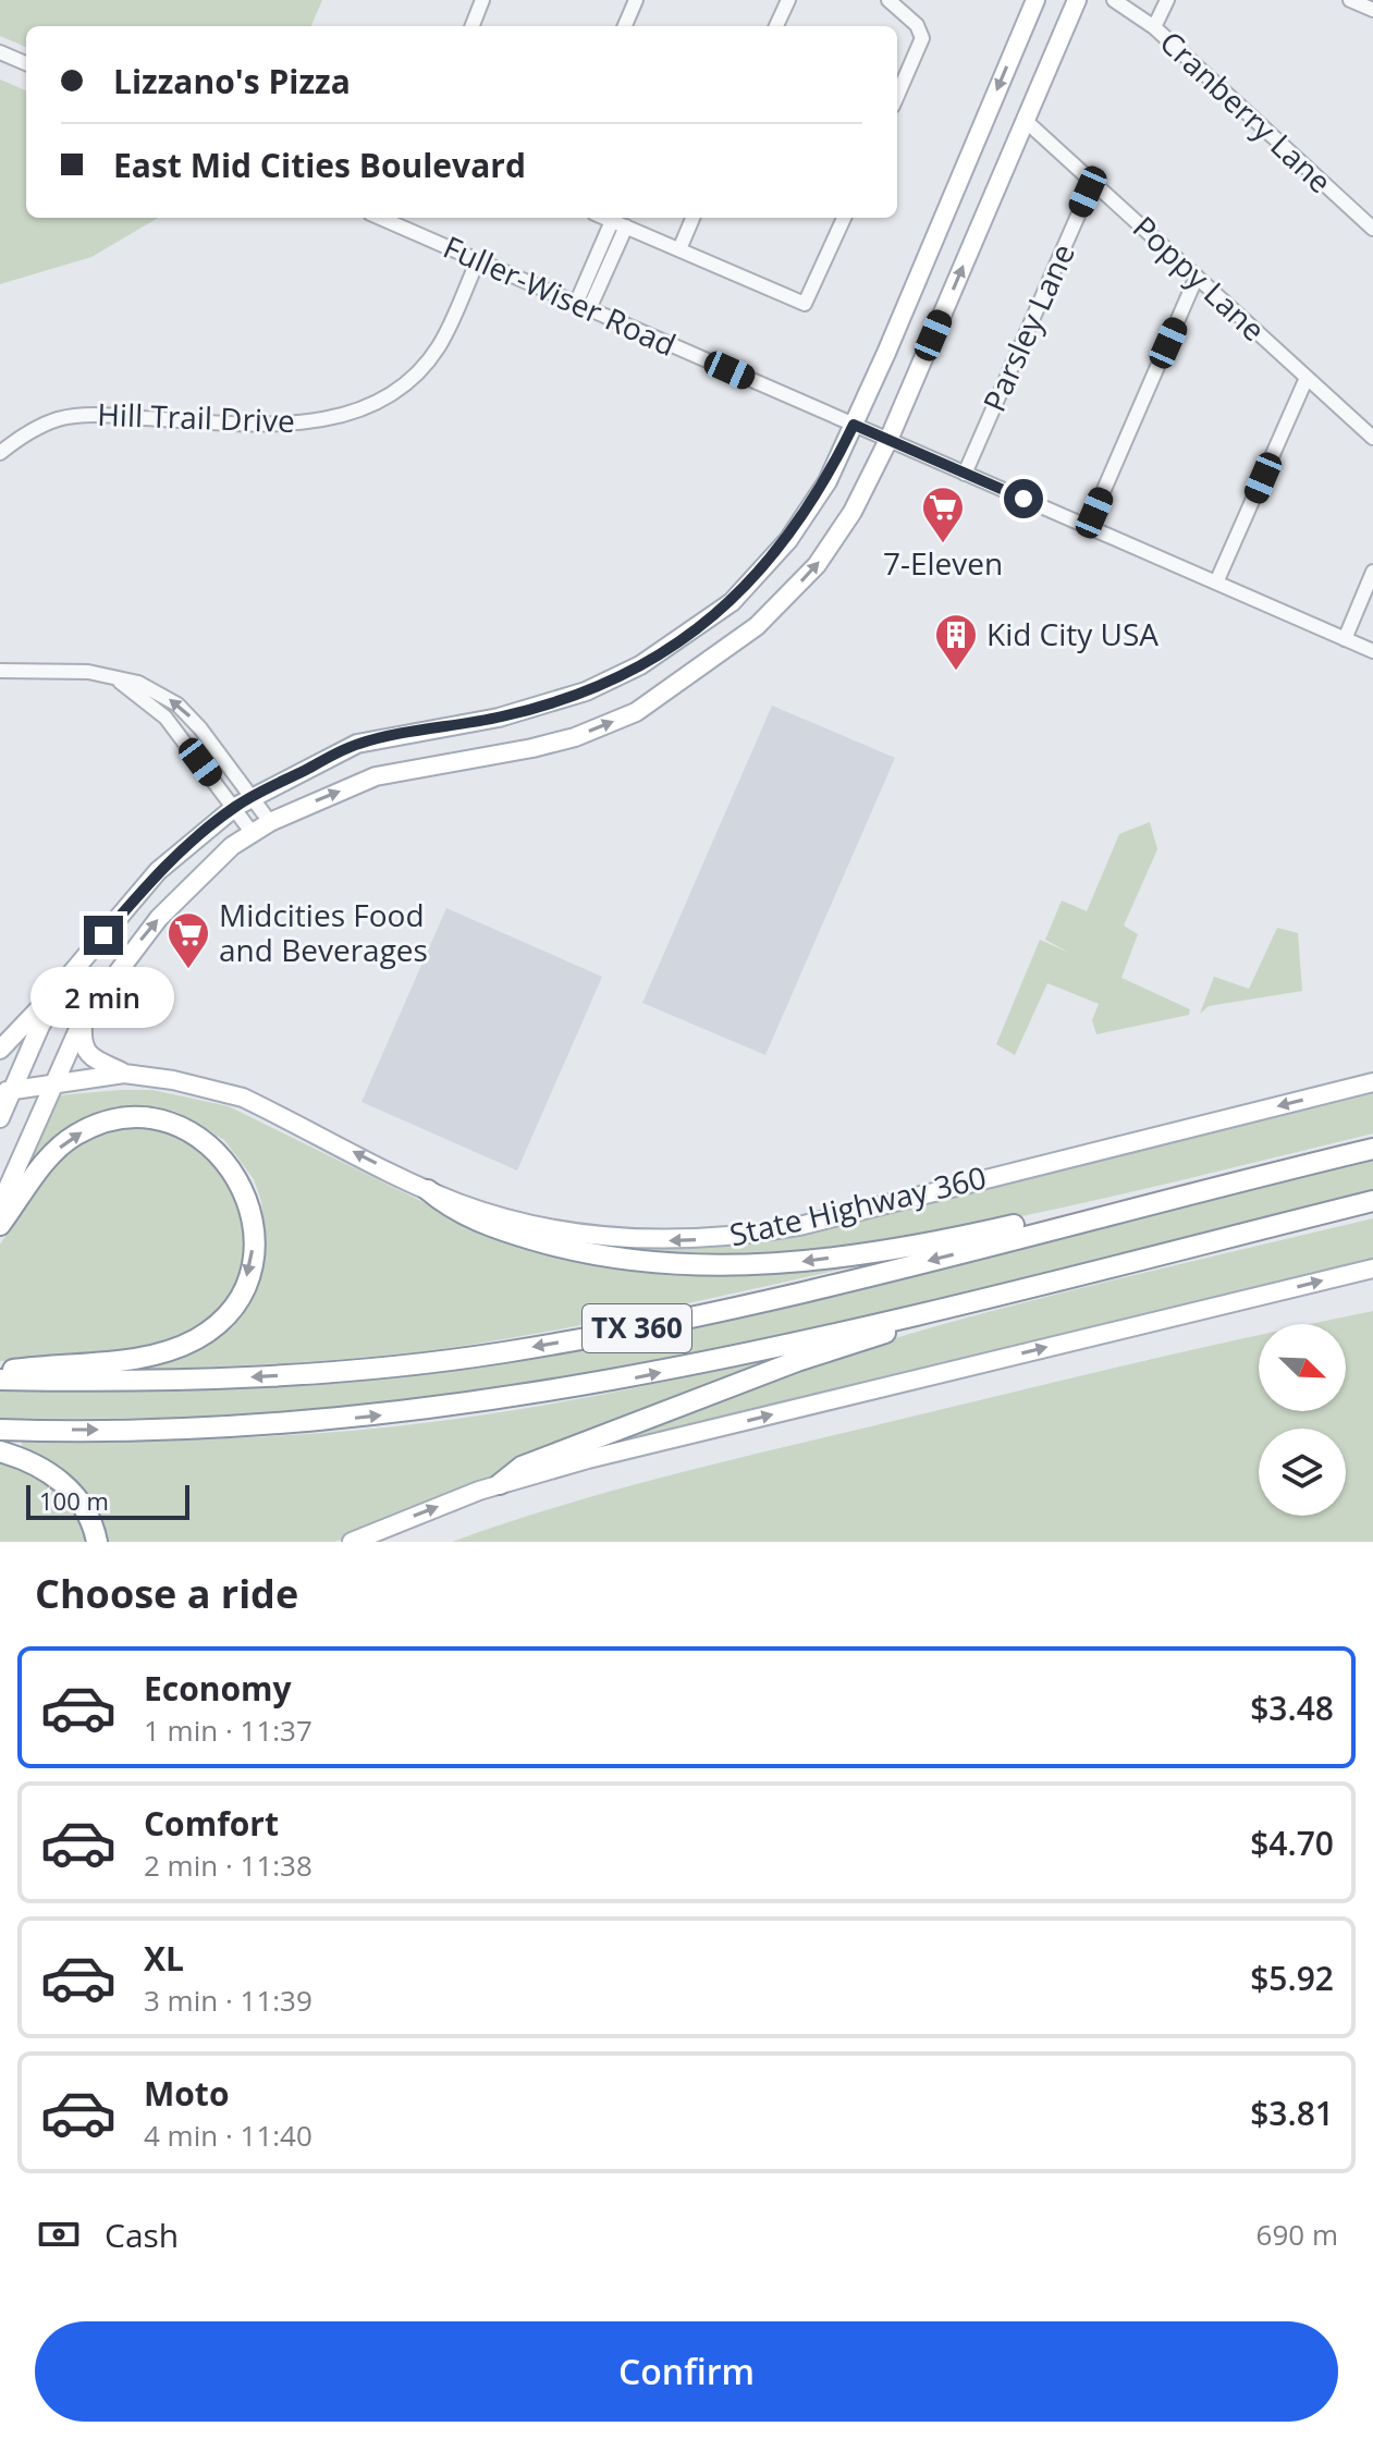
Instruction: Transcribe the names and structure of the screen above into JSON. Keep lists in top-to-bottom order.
{
  "streets": {
    "highway": ["TX 360"],
    "main road": ["State Highway 360"],
    "street": [
      "Cranberry Lane",
      "Poppy Lane",
      "Fuller-Wiser Road",
      "Parsley Lane",
      "Hill Trail Drive"
    ]
  },
  "crossings": [
    ["Poppy Lane", "Parsley Lane"],
    ["Fuller-Wiser Road", "Parsley Lane"],
    ["Fuller-Wiser Road", "Hill Trail Drive"]
  ],
  "one_way": ["State Highway 360"],
  "places": {
    "supermarket": ["7-Eleven", "Midcities Food and Beverages"],
    "building": ["Kid City USA"]
  },
  "scale_bar": "100 m",
  "north": "bottom right",
  "page": {
    "banner": ["Lizzano's Pizza", "East Mid Cities Boulevard"],
    "bubble": "2 min",
    "scale": "100 m",
    "heading": "Choose a ride",
    "list": [
      {
        "name": "Economy",
        "note": "1 min · 11:37",
        "value": "$3.48"
      },
      {
        "name": "Comfort",
        "note": "2 min · 11:38",
        "value": "$4.70"
      },
      {
        "name": "XL",
        "note": "3 min · 11:39",
        "value": "$5.92"
      },
      {
        "name": "Moto",
        "note": "4 min · 11:40",
        "value": "$3.81"
      }
    ],
    "pay": ["Cash", "690 m"],
    "buttons": "Confirm"
  }
}
